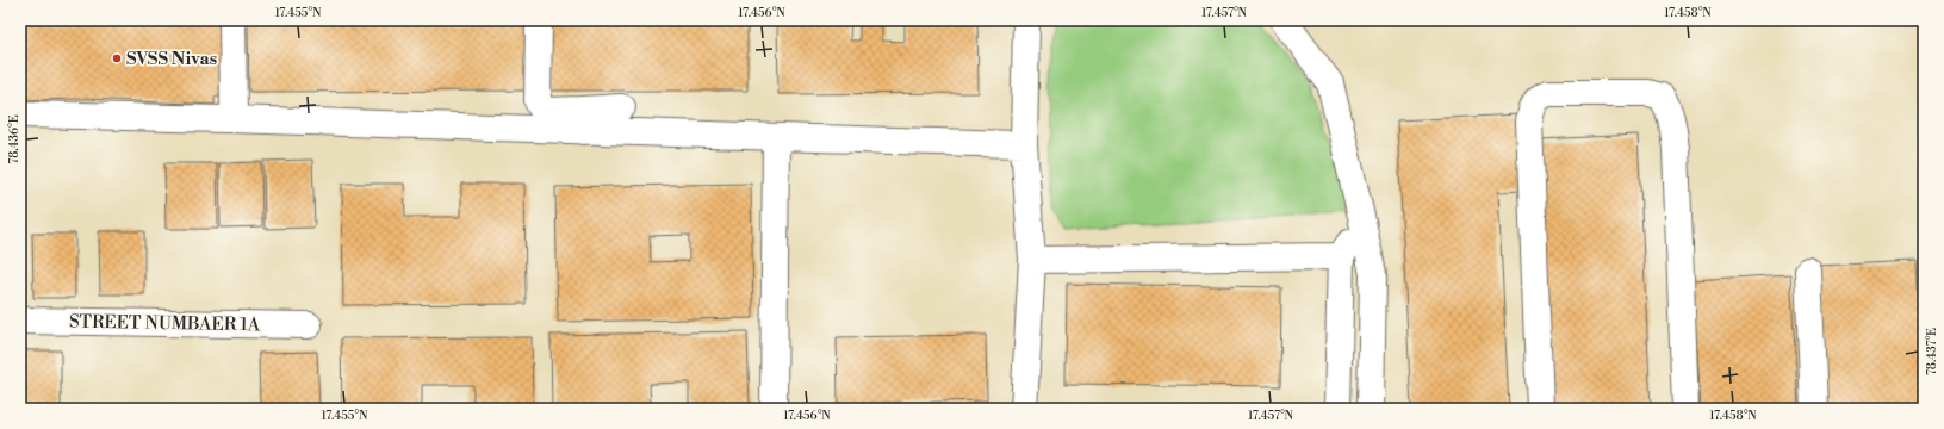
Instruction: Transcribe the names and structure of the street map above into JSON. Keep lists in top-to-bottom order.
{
  "streets": {
    "street": ["STREET NUMBAER 1A"]
  },
  "places": ["SVSS Nivas"],
  "coordinates": [
    "17.455°N",
    "17.456°N",
    "17.457°N",
    "17.458°N",
    "78.436°E",
    "78.437°E"
  ]
}
